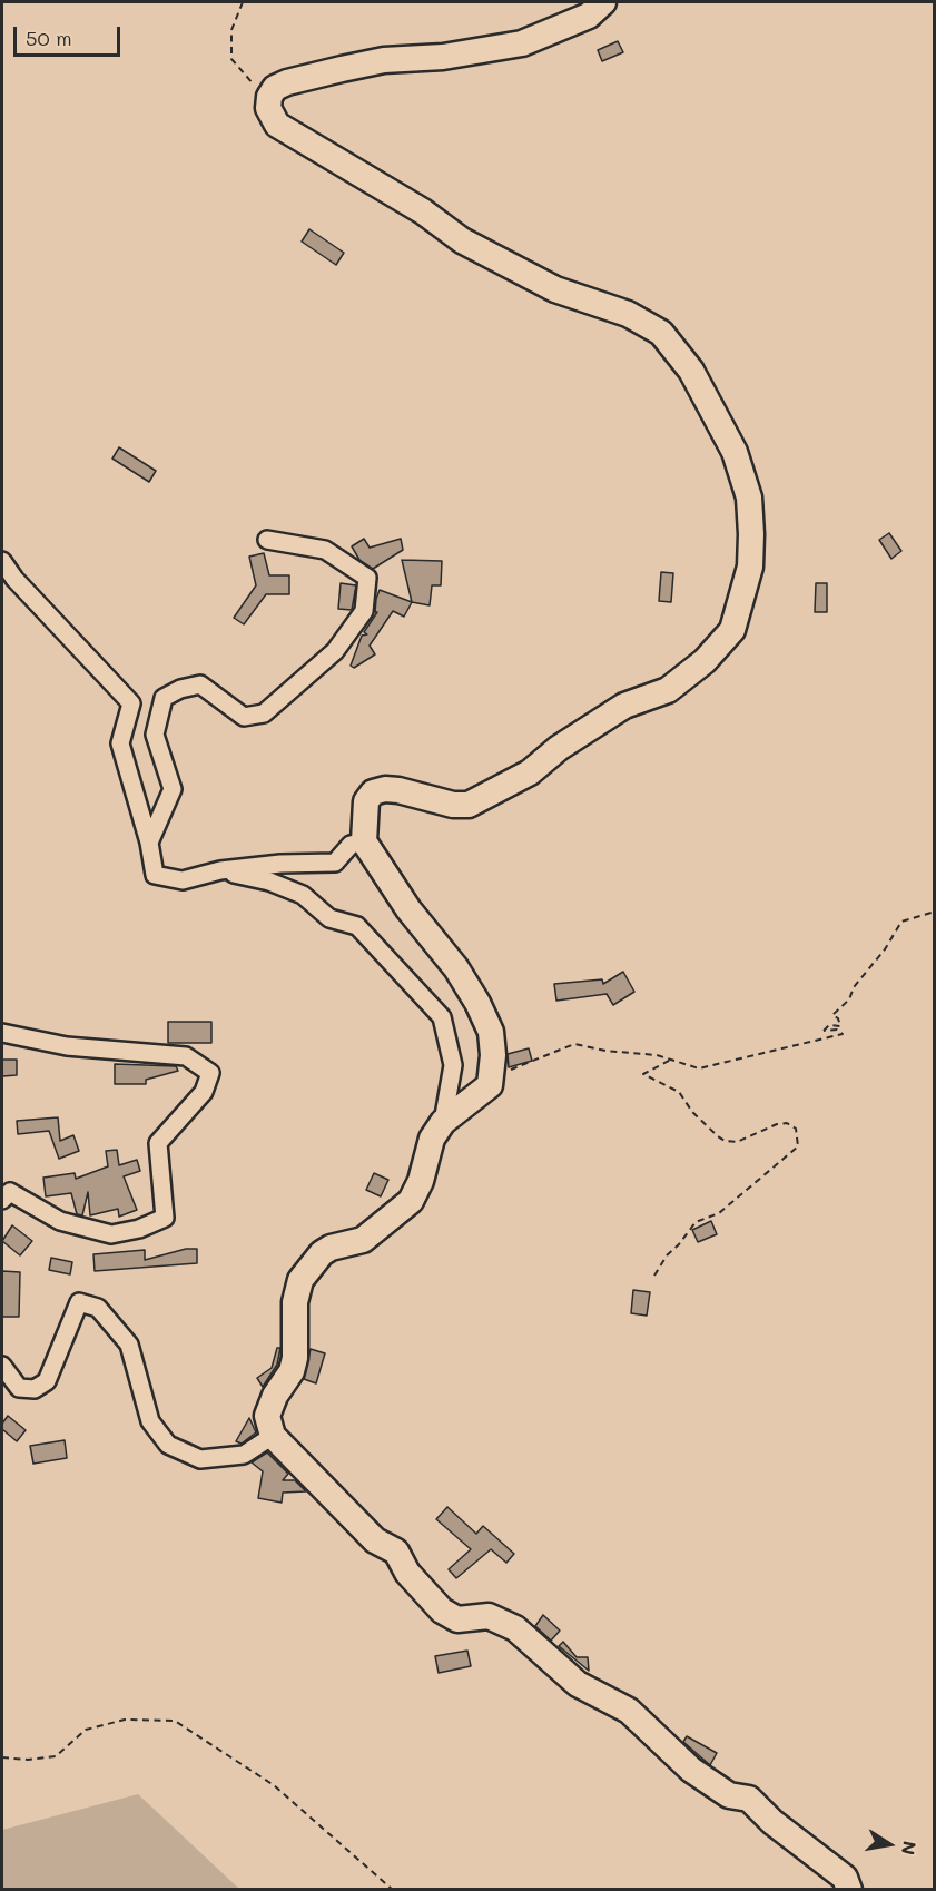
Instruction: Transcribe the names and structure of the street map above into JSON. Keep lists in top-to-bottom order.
{
  "scale_bar": "50 m",
  "north": "right"
}
